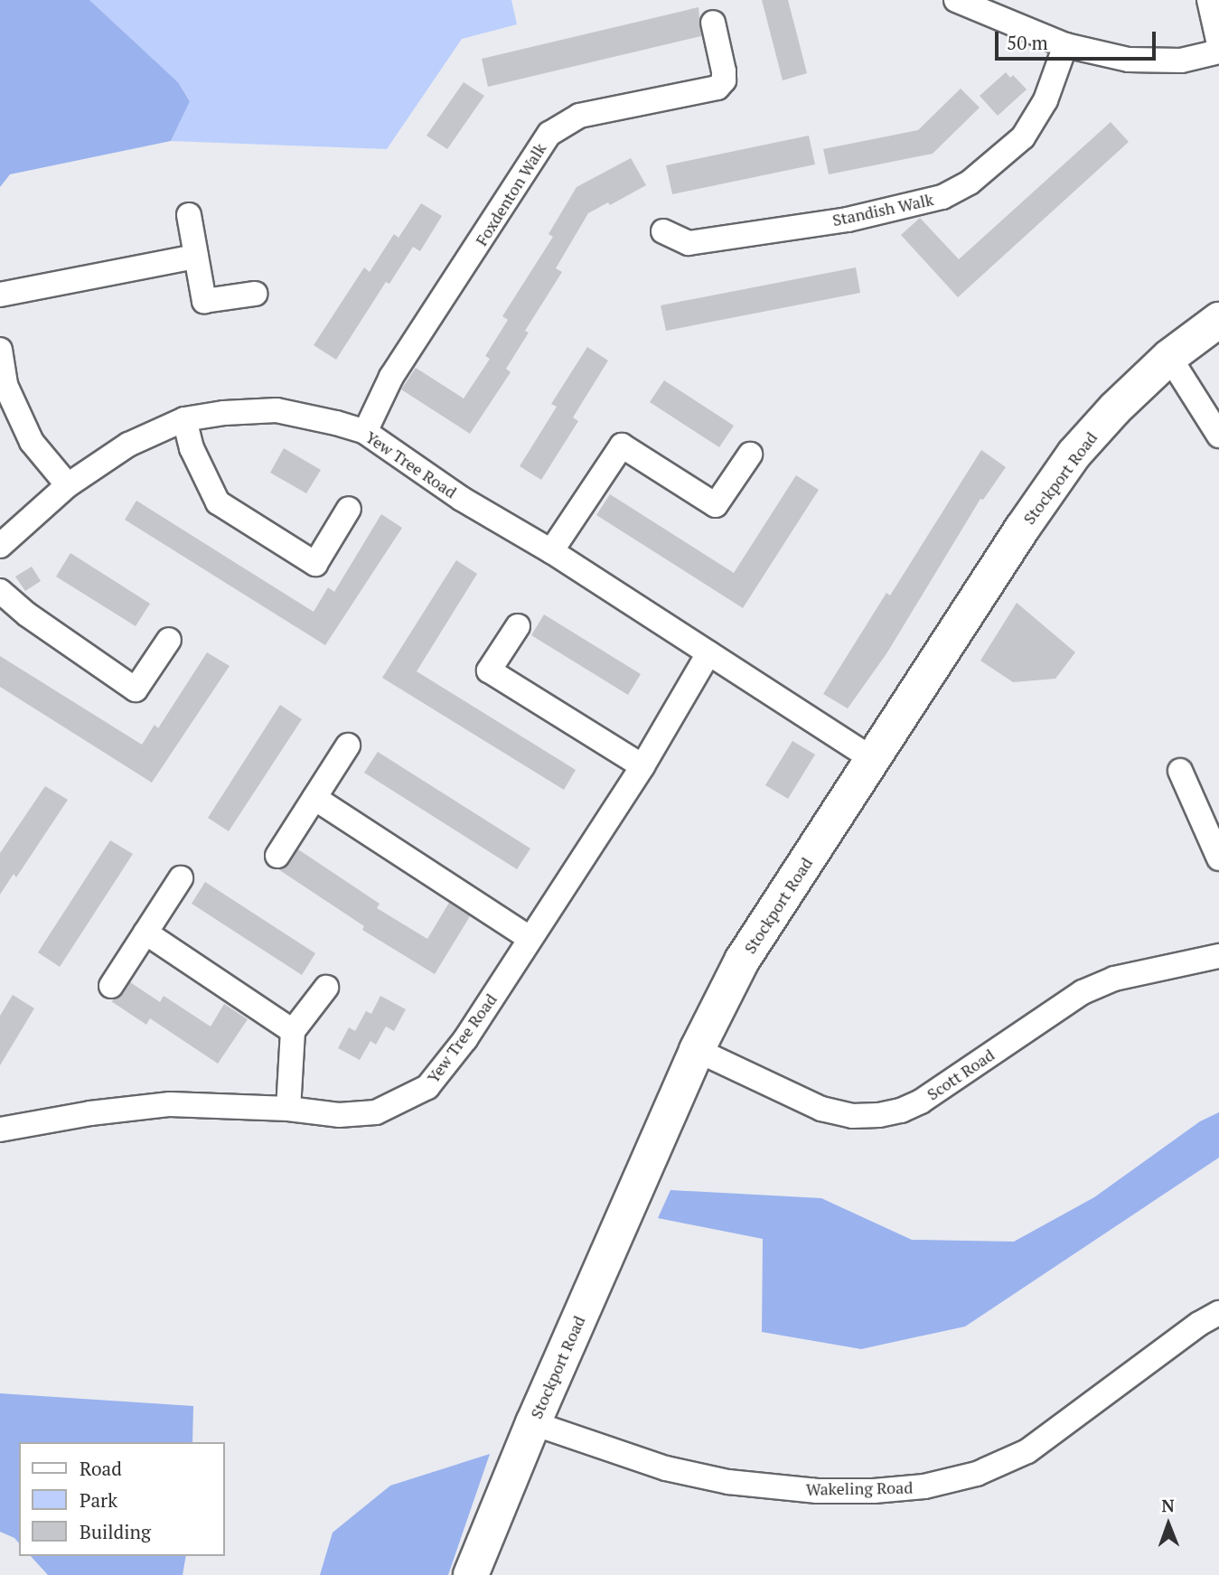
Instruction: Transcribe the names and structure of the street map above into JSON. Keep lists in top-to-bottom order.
{
  "streets": {
    "highway": ["Stockport Road"],
    "street": [
      "Foxdenton Walk",
      "Standish Walk",
      "Yew Tree Road",
      "Scott Road",
      "Wakeling Road"
    ]
  },
  "crossings": [
    ["Foxdenton Walk", "Yew Tree Road"],
    ["Yew Tree Road", "Stockport Road"],
    ["Stockport Road", "Scott Road"],
    ["Stockport Road", "Wakeling Road"]
  ],
  "legend": ["Road", "Park", "Building"],
  "scale_bar": "50 m",
  "north": "top"
}
